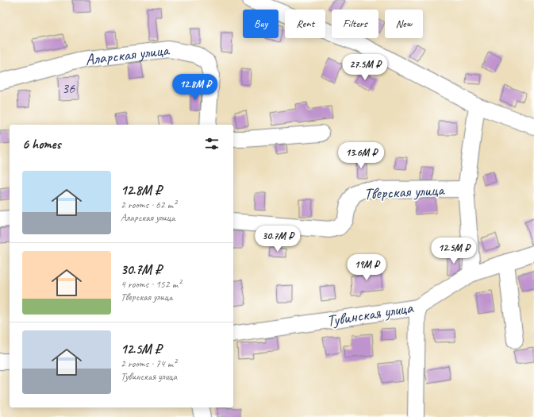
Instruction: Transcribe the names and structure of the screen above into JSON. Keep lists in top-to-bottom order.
{
  "streets": {
    "street": ["Аларская улица", "Тверская улица", "Тувинская улица"]
  },
  "house_numbers": ["36"],
  "page": {
    "chip": [
      "Buy",
      "Rent",
      "Filters",
      "New"
    ],
    "price": [
      "27.5M ₽",
      "12.8M ₽",
      "13.6M ₽",
      "30.7M ₽",
      "12.5M ₽",
      "19M ₽"
    ],
    "heading": "6 homes",
    "list": [
      {
        "name": "12.8M ₽",
        "note": "2 rooms · 62 m² · Аларская улица"
      },
      {
        "name": "30.7M ₽",
        "note": "4 rooms · 152 m² · Тверская улица"
      },
      {
        "name": "12.5M ₽",
        "note": "2 rooms · 74 m² · Тувинская улица"
      }
    ]
  }
}
